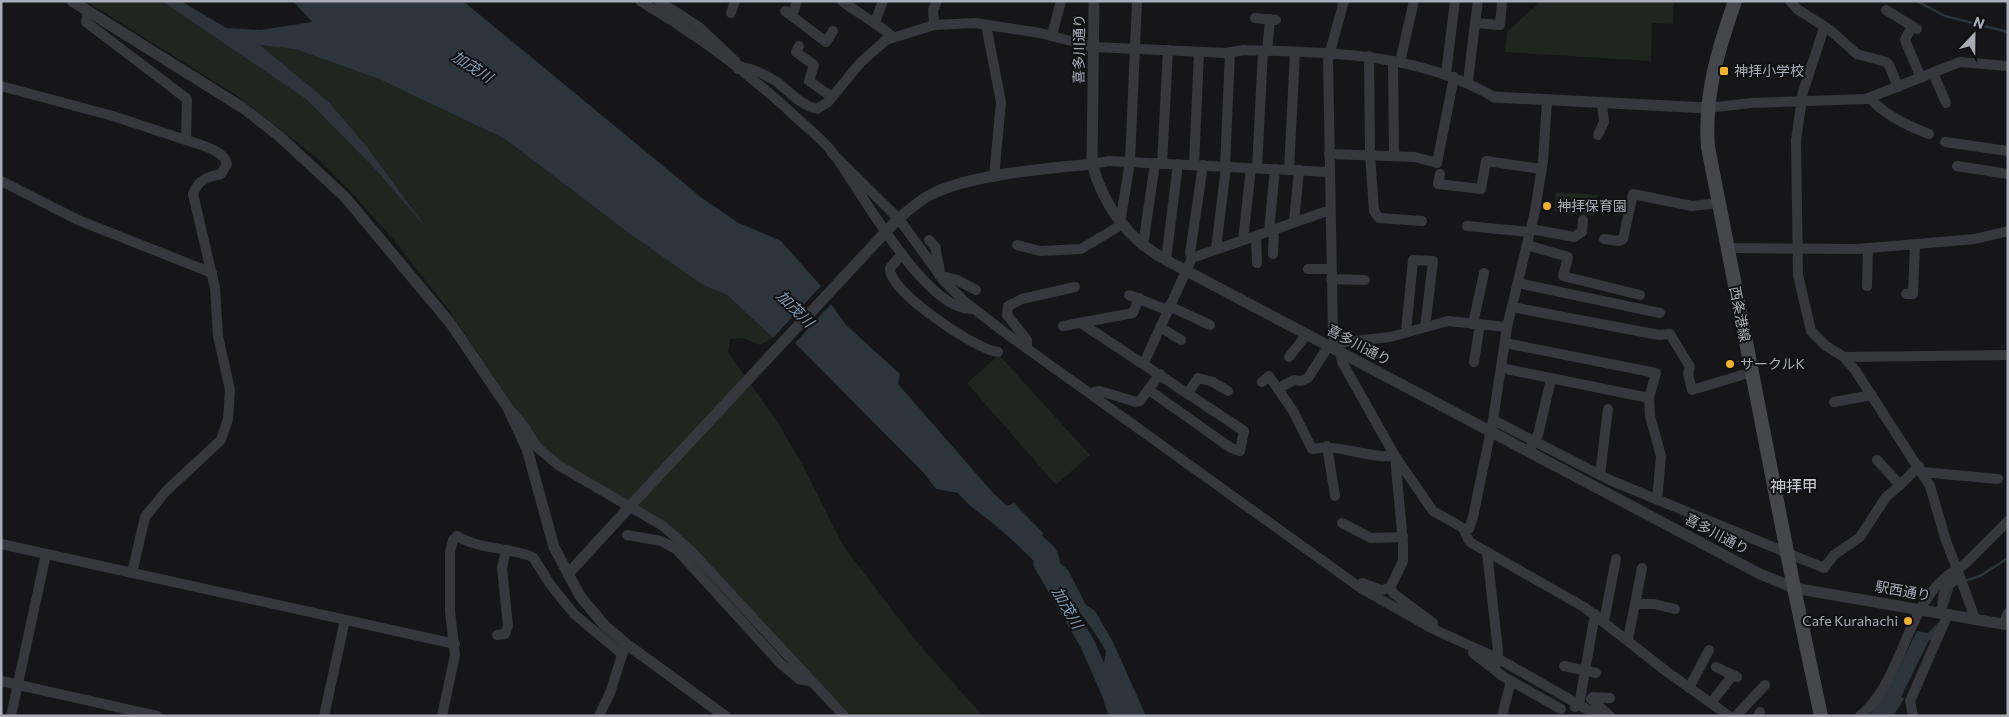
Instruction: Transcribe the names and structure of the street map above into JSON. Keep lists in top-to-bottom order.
{
  "streets": {
    "main road": ["西条港線"],
    "street": ["喜多川通り", "駅西通り"]
  },
  "crossings": [
    ["喜多川通り", "西条港線"],
    ["喜多川通り", "駅西通り"],
    ["西条港線", "駅西通り"]
  ],
  "districts": ["神拝甲"],
  "water": ["加茂川"],
  "places": {
    "transit": ["神拝小学校"],
    "other": ["神拝保育園", "サークルK", "Cafe Kurahachi"]
  },
  "north": "top"
}
